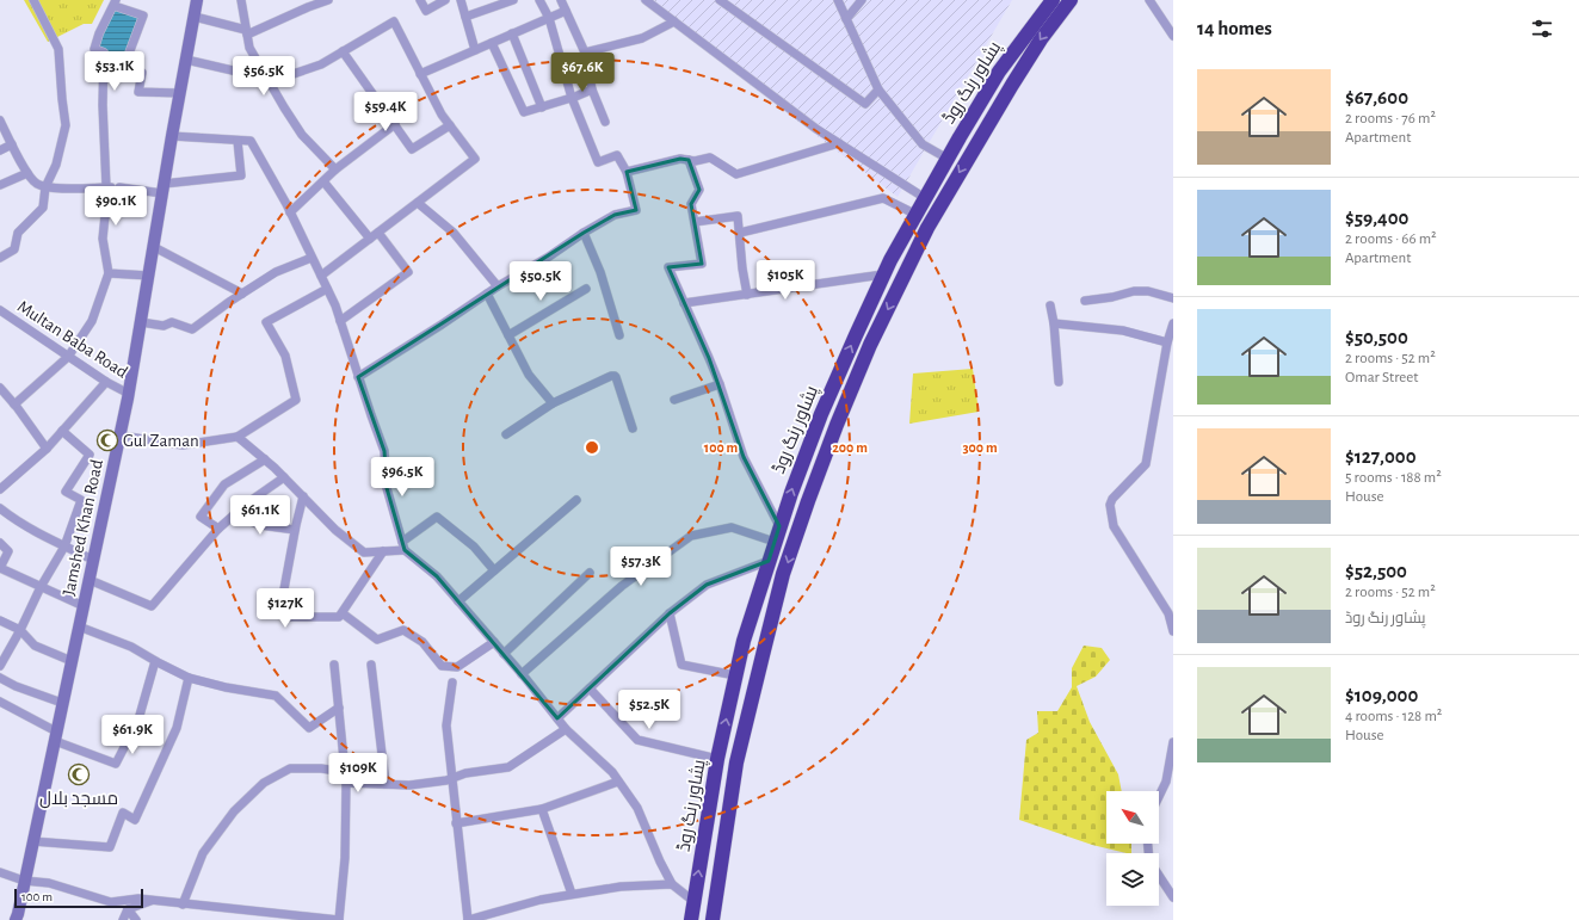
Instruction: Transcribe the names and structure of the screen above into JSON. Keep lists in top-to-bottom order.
{
  "streets": {
    "highway": ["پشاور رنگ روڈ"],
    "street": ["Multan Baba Road", "Jamshed Khan Road"]
  },
  "crossings": [
    ["Multan Baba Road", "Jamshed Khan Road"]
  ],
  "places": {
    "mosque": ["Gul Zaman", "مسجد بلال"]
  },
  "scale_bar": "100 m",
  "north": "top left",
  "page": {
    "heading": "14 homes",
    "price": [
      "$53.1K",
      "$67.6K",
      "$56.5K",
      "$59.4K",
      "$90.1K",
      "$105K",
      "$50.5K",
      "$96.5K",
      "$61.1K",
      "$57.3K",
      "$127K",
      "$52.5K",
      "$61.9K",
      "$109K"
    ],
    "list": [
      {
        "name": "$67,600",
        "note": "2 rooms · 76 m² · Apartment"
      },
      {
        "name": "$59,400",
        "note": "2 rooms · 66 m² · Apartment"
      },
      {
        "name": "$50,500",
        "note": "2 rooms · 52 m² · Omar Street"
      },
      {
        "name": "$127,000",
        "note": "5 rooms · 188 m² · House"
      },
      {
        "name": "$52,500",
        "note": "2 rooms · 52 m² · پشاور رنگ روڈ"
      },
      {
        "name": "$109,000",
        "note": "4 rooms · 128 m² · House"
      }
    ],
    "scale": "100 m"
  },
  "rings": ["100 m", "200 m", "300 m"]
}
